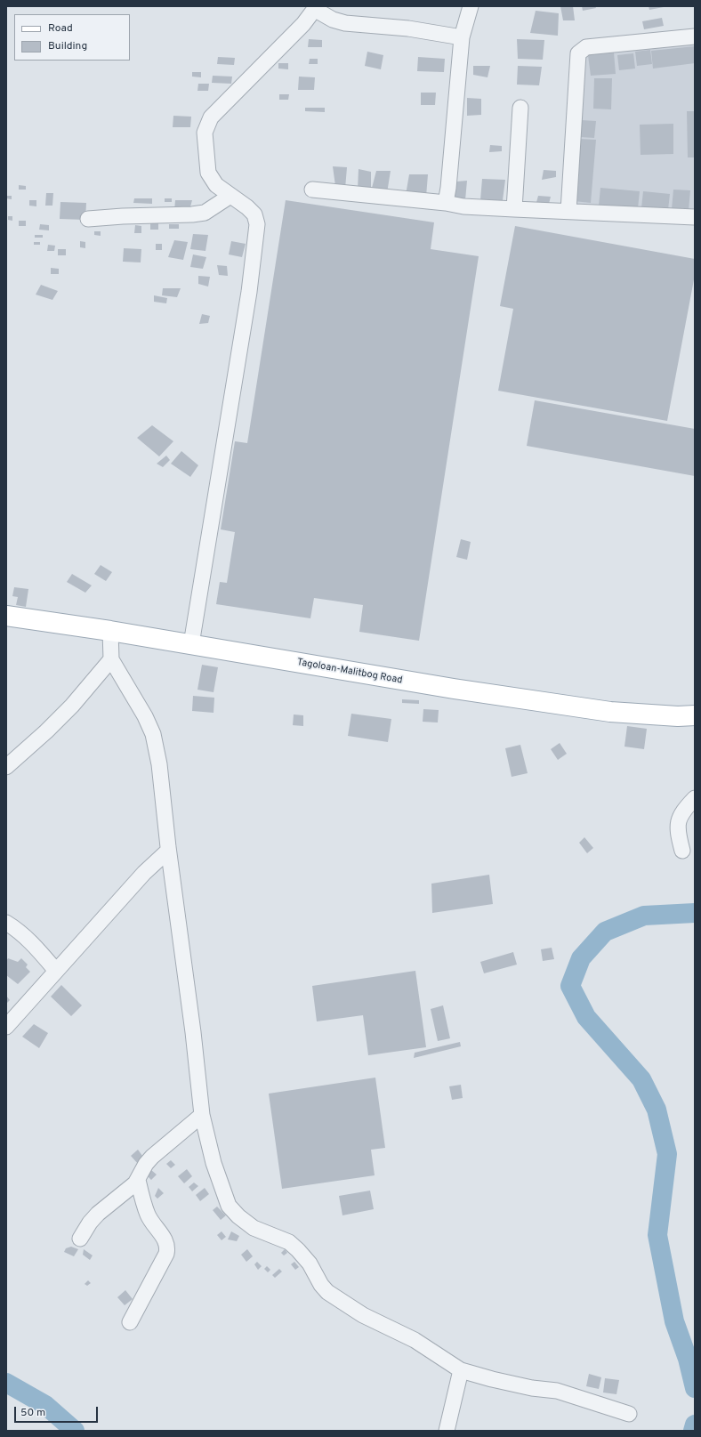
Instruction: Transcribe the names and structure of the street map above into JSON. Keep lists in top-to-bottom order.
{
  "streets": {
    "main road": ["Tagoloan-Malitbog Road"]
  },
  "legend": ["Road", "Building"],
  "scale_bar": "50 m"
}
